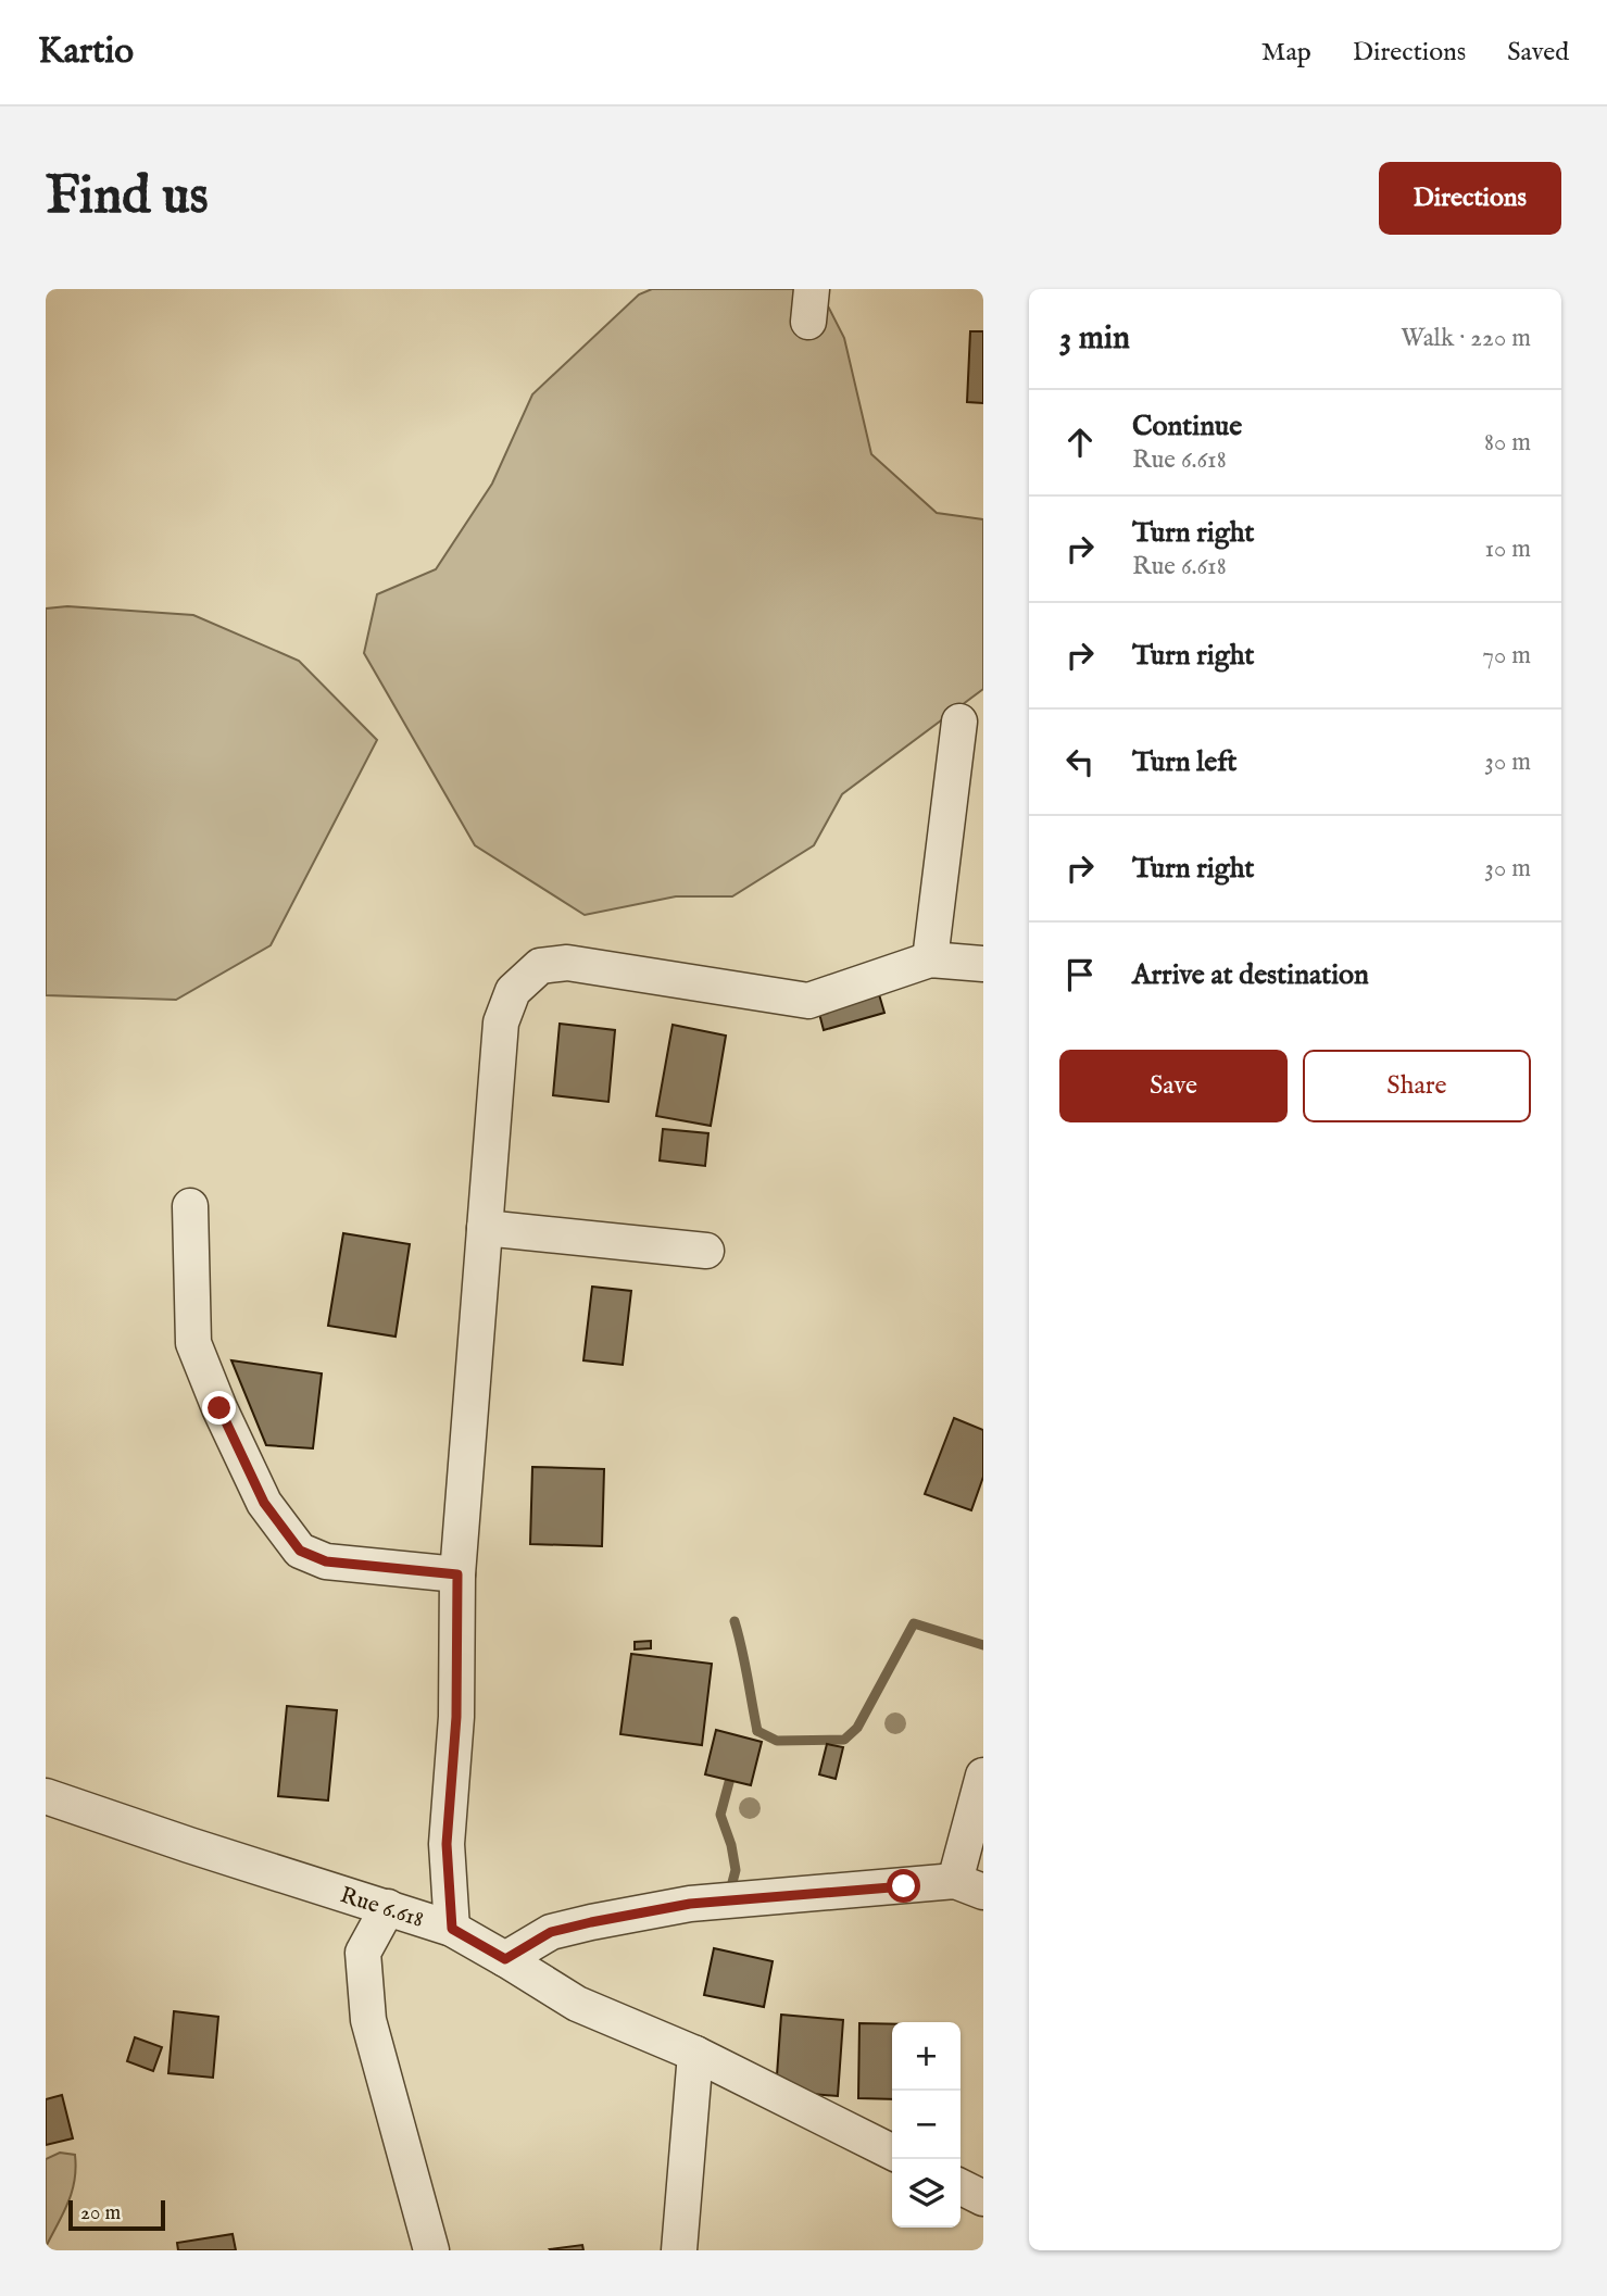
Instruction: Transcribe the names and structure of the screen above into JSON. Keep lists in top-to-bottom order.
{
  "streets": {
    "street": ["Rue 6.618"]
  },
  "scale_bar": "20 m",
  "page": {
    "header": "Kartio",
    "nav": ["Map", "Directions", "Saved"],
    "buttons": [
      "Directions",
      ["Save", "Share"]
    ],
    "title": "Find us",
    "heading": ["3 min", "Walk · 220 m"],
    "list": [
      ["Continue", "Rue 6.618", "80 m"],
      ["Turn right", "Rue 6.618", "10 m"],
      ["Turn right", "70 m"],
      ["Turn left", "30 m"],
      ["Turn right", "30 m"],
      "Arrive at destination"
    ],
    "map_buttons": ["+", "−"],
    "scale": "20 m"
  }
}
